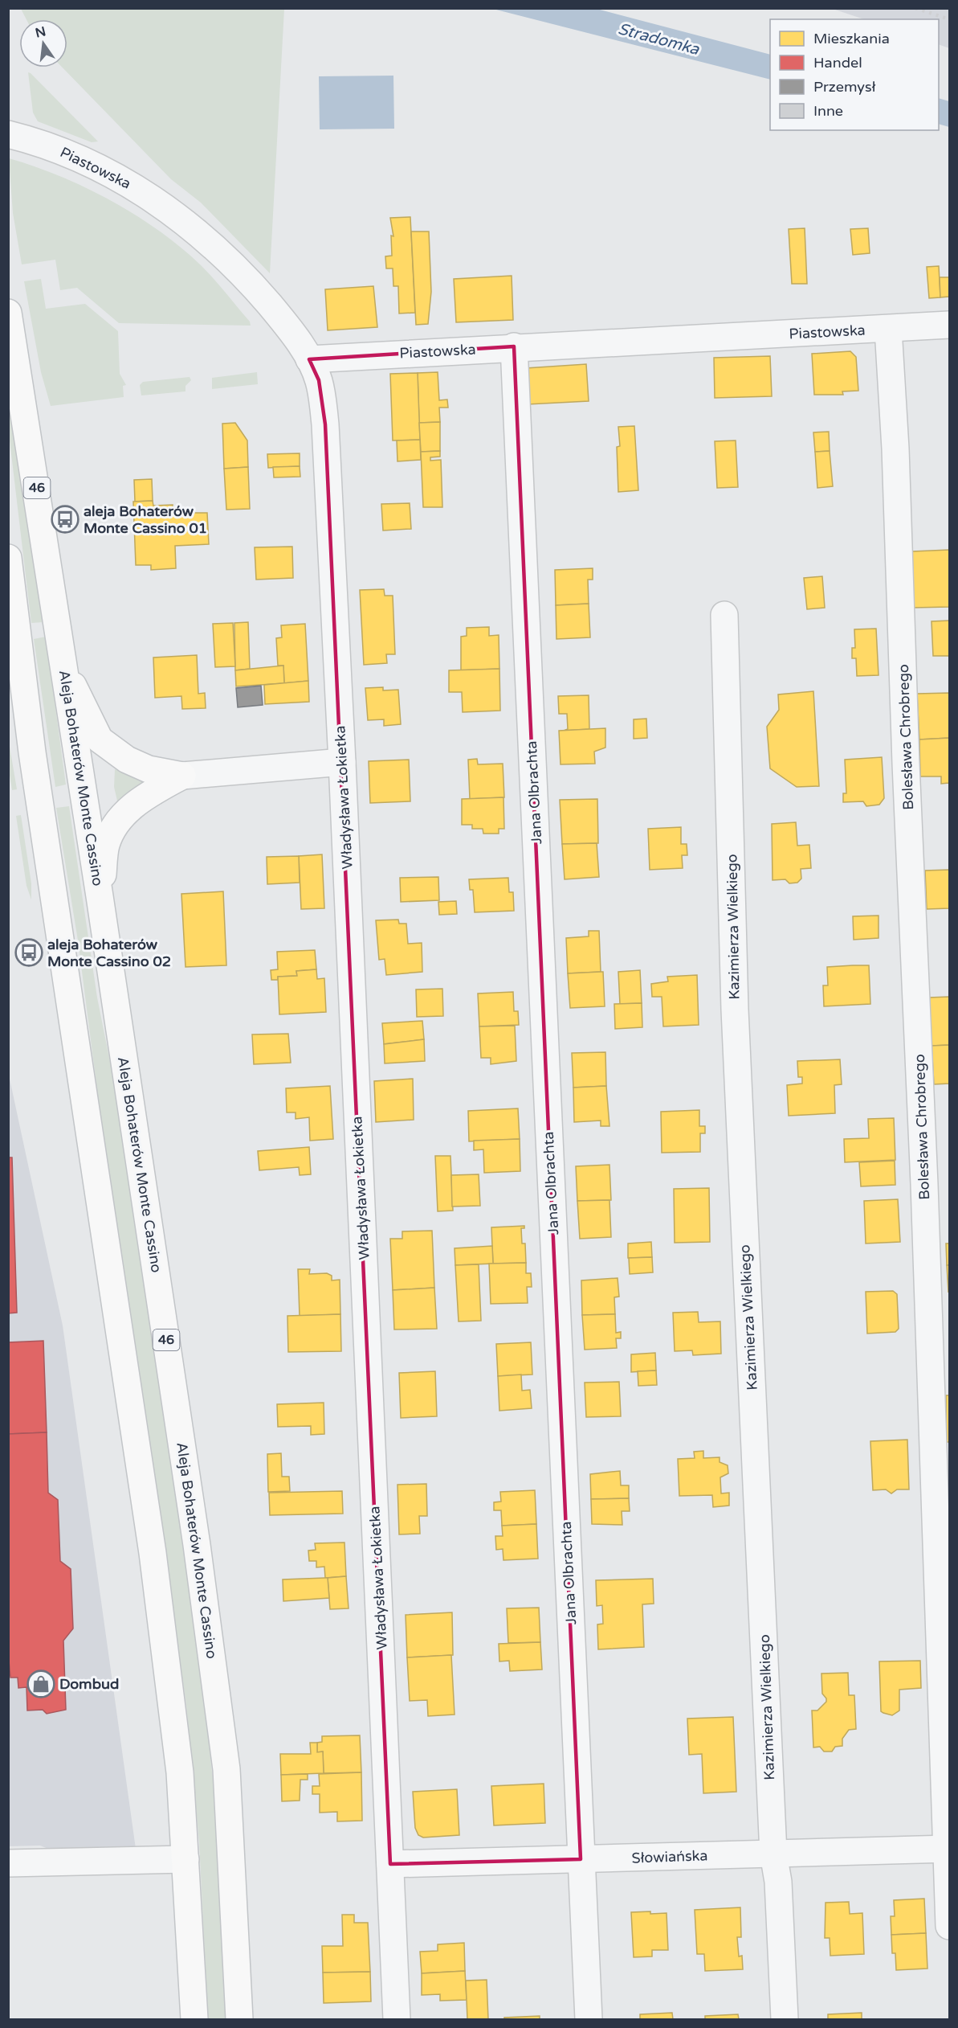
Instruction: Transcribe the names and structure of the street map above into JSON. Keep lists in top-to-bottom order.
{
  "streets": {
    "main road": ["46", "Aleja Bohaterów Monte Cassino"],
    "street": [
      "Piastowska",
      "Bolesława Chrobrego",
      "Jana Olbrachta",
      "Władysława Łokietka",
      "Kazimierza Wielkiego",
      "Słowiańska"
    ]
  },
  "crossings": [
    ["Piastowska", "Bolesława Chrobrego"],
    ["Piastowska", "Jana Olbrachta"],
    ["Piastowska", "Władysława Łokietka"],
    ["Bolesława Chrobrego", "Słowiańska"],
    ["Jana Olbrachta", "Słowiańska"],
    ["Władysława Łokietka", "Słowiańska"],
    ["Kazimierza Wielkiego", "Słowiańska"]
  ],
  "water": ["Stradomka"],
  "places": {
    "bus stop": ["aleja Bohaterów Monte Cassino 01", "aleja Bohaterów Monte Cassino 02"],
    "shop": ["Dombud"]
  },
  "legend": [
    "Mieszkania",
    "Handel",
    "Przemysł",
    "Inne"
  ],
  "north": "top"
}
